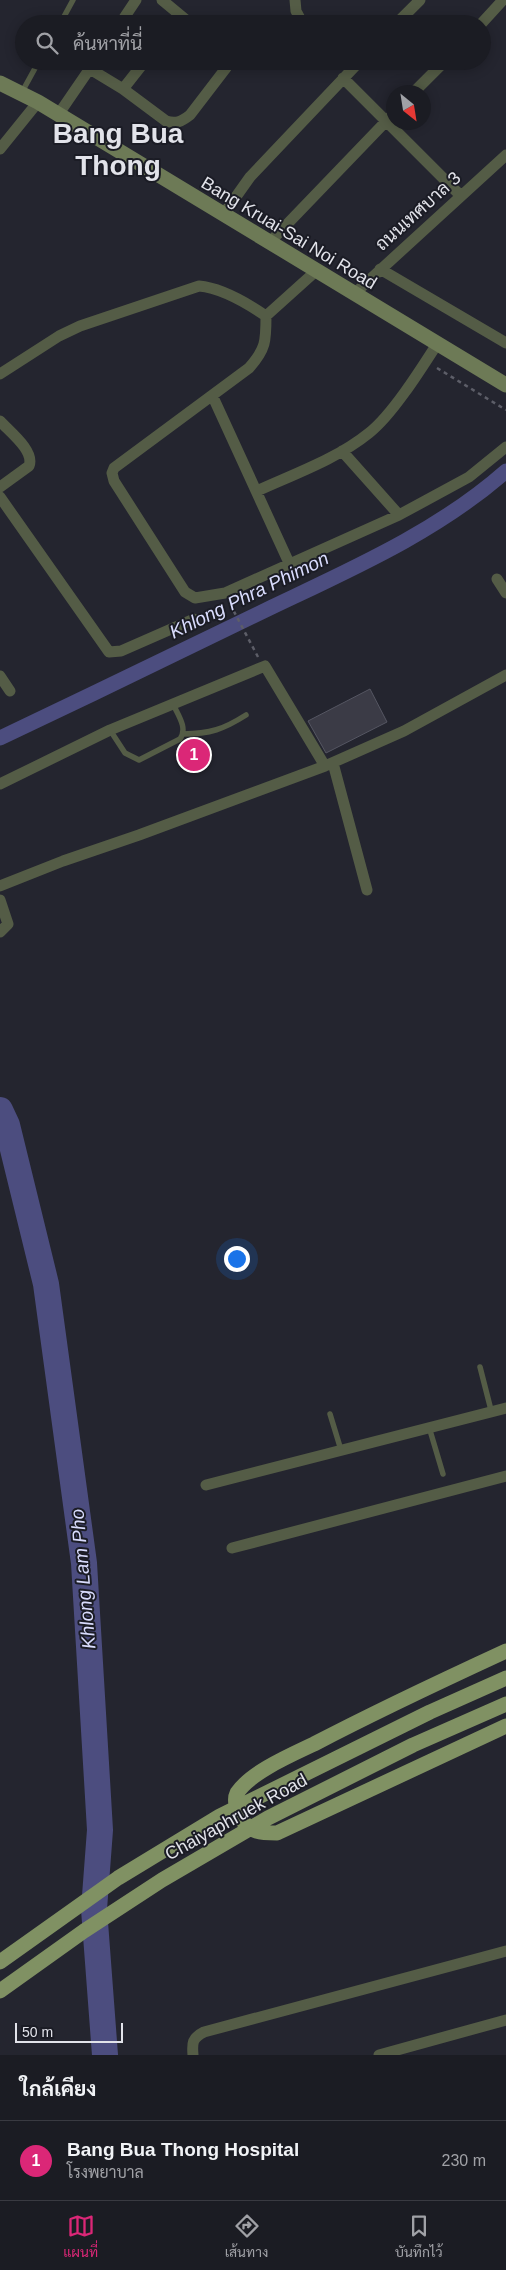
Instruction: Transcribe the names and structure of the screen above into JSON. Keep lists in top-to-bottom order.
{
  "streets": {
    "main road": ["Bang Kruai-Sai Noi Road", "Chaiyaphruek Road"],
    "street": ["ถนนเทศบาล 3"]
  },
  "crossings": [
    ["ถนนเทศบาล 3", "Bang Kruai-Sai Noi Road"]
  ],
  "districts": ["Bang Bua Thong"],
  "water": ["Khlong Phra Phimon", "Khlong Lam Pho"],
  "scale_bar": "50 m",
  "north": "bottom right",
  "page": {
    "search": "ค้นหาที่นี่",
    "pins": "1",
    "scale": "50 m",
    "heading": "ใกล้เคียง",
    "list": [
      {
        "mark": "1",
        "name": "Bang Bua Thong Hospital",
        "note": "โรงพยาบาล",
        "value": "230 m"
      }
    ],
    "nav": ["แผนที่", "เส้นทาง", "บันทึกไว้"]
  }
}
